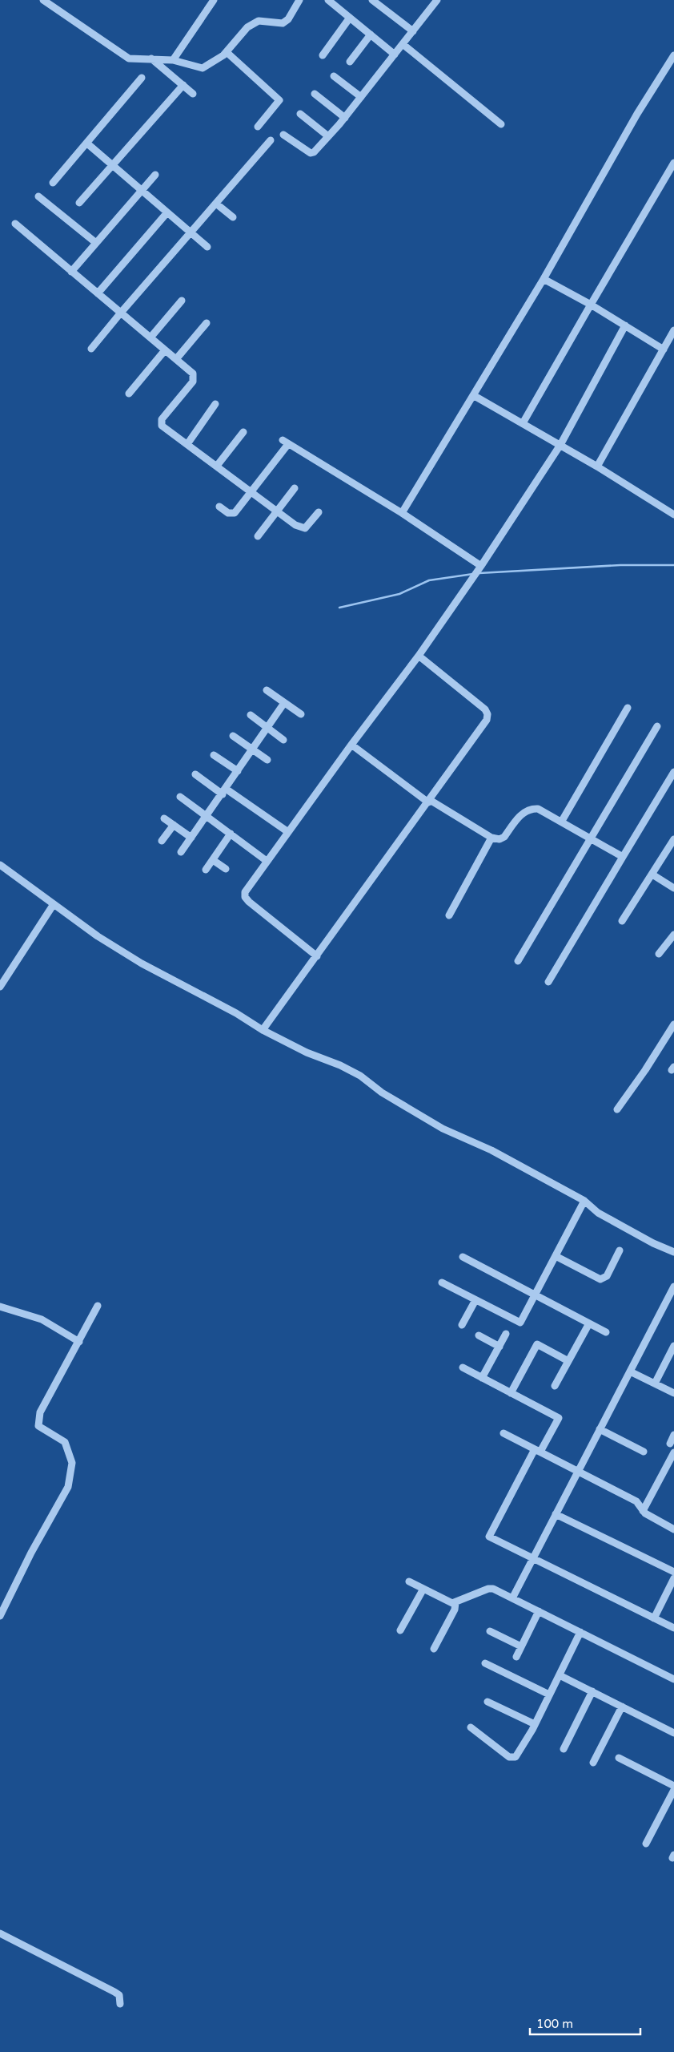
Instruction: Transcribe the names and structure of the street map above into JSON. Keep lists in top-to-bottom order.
{
  "scale_bar": "100 m"
}
